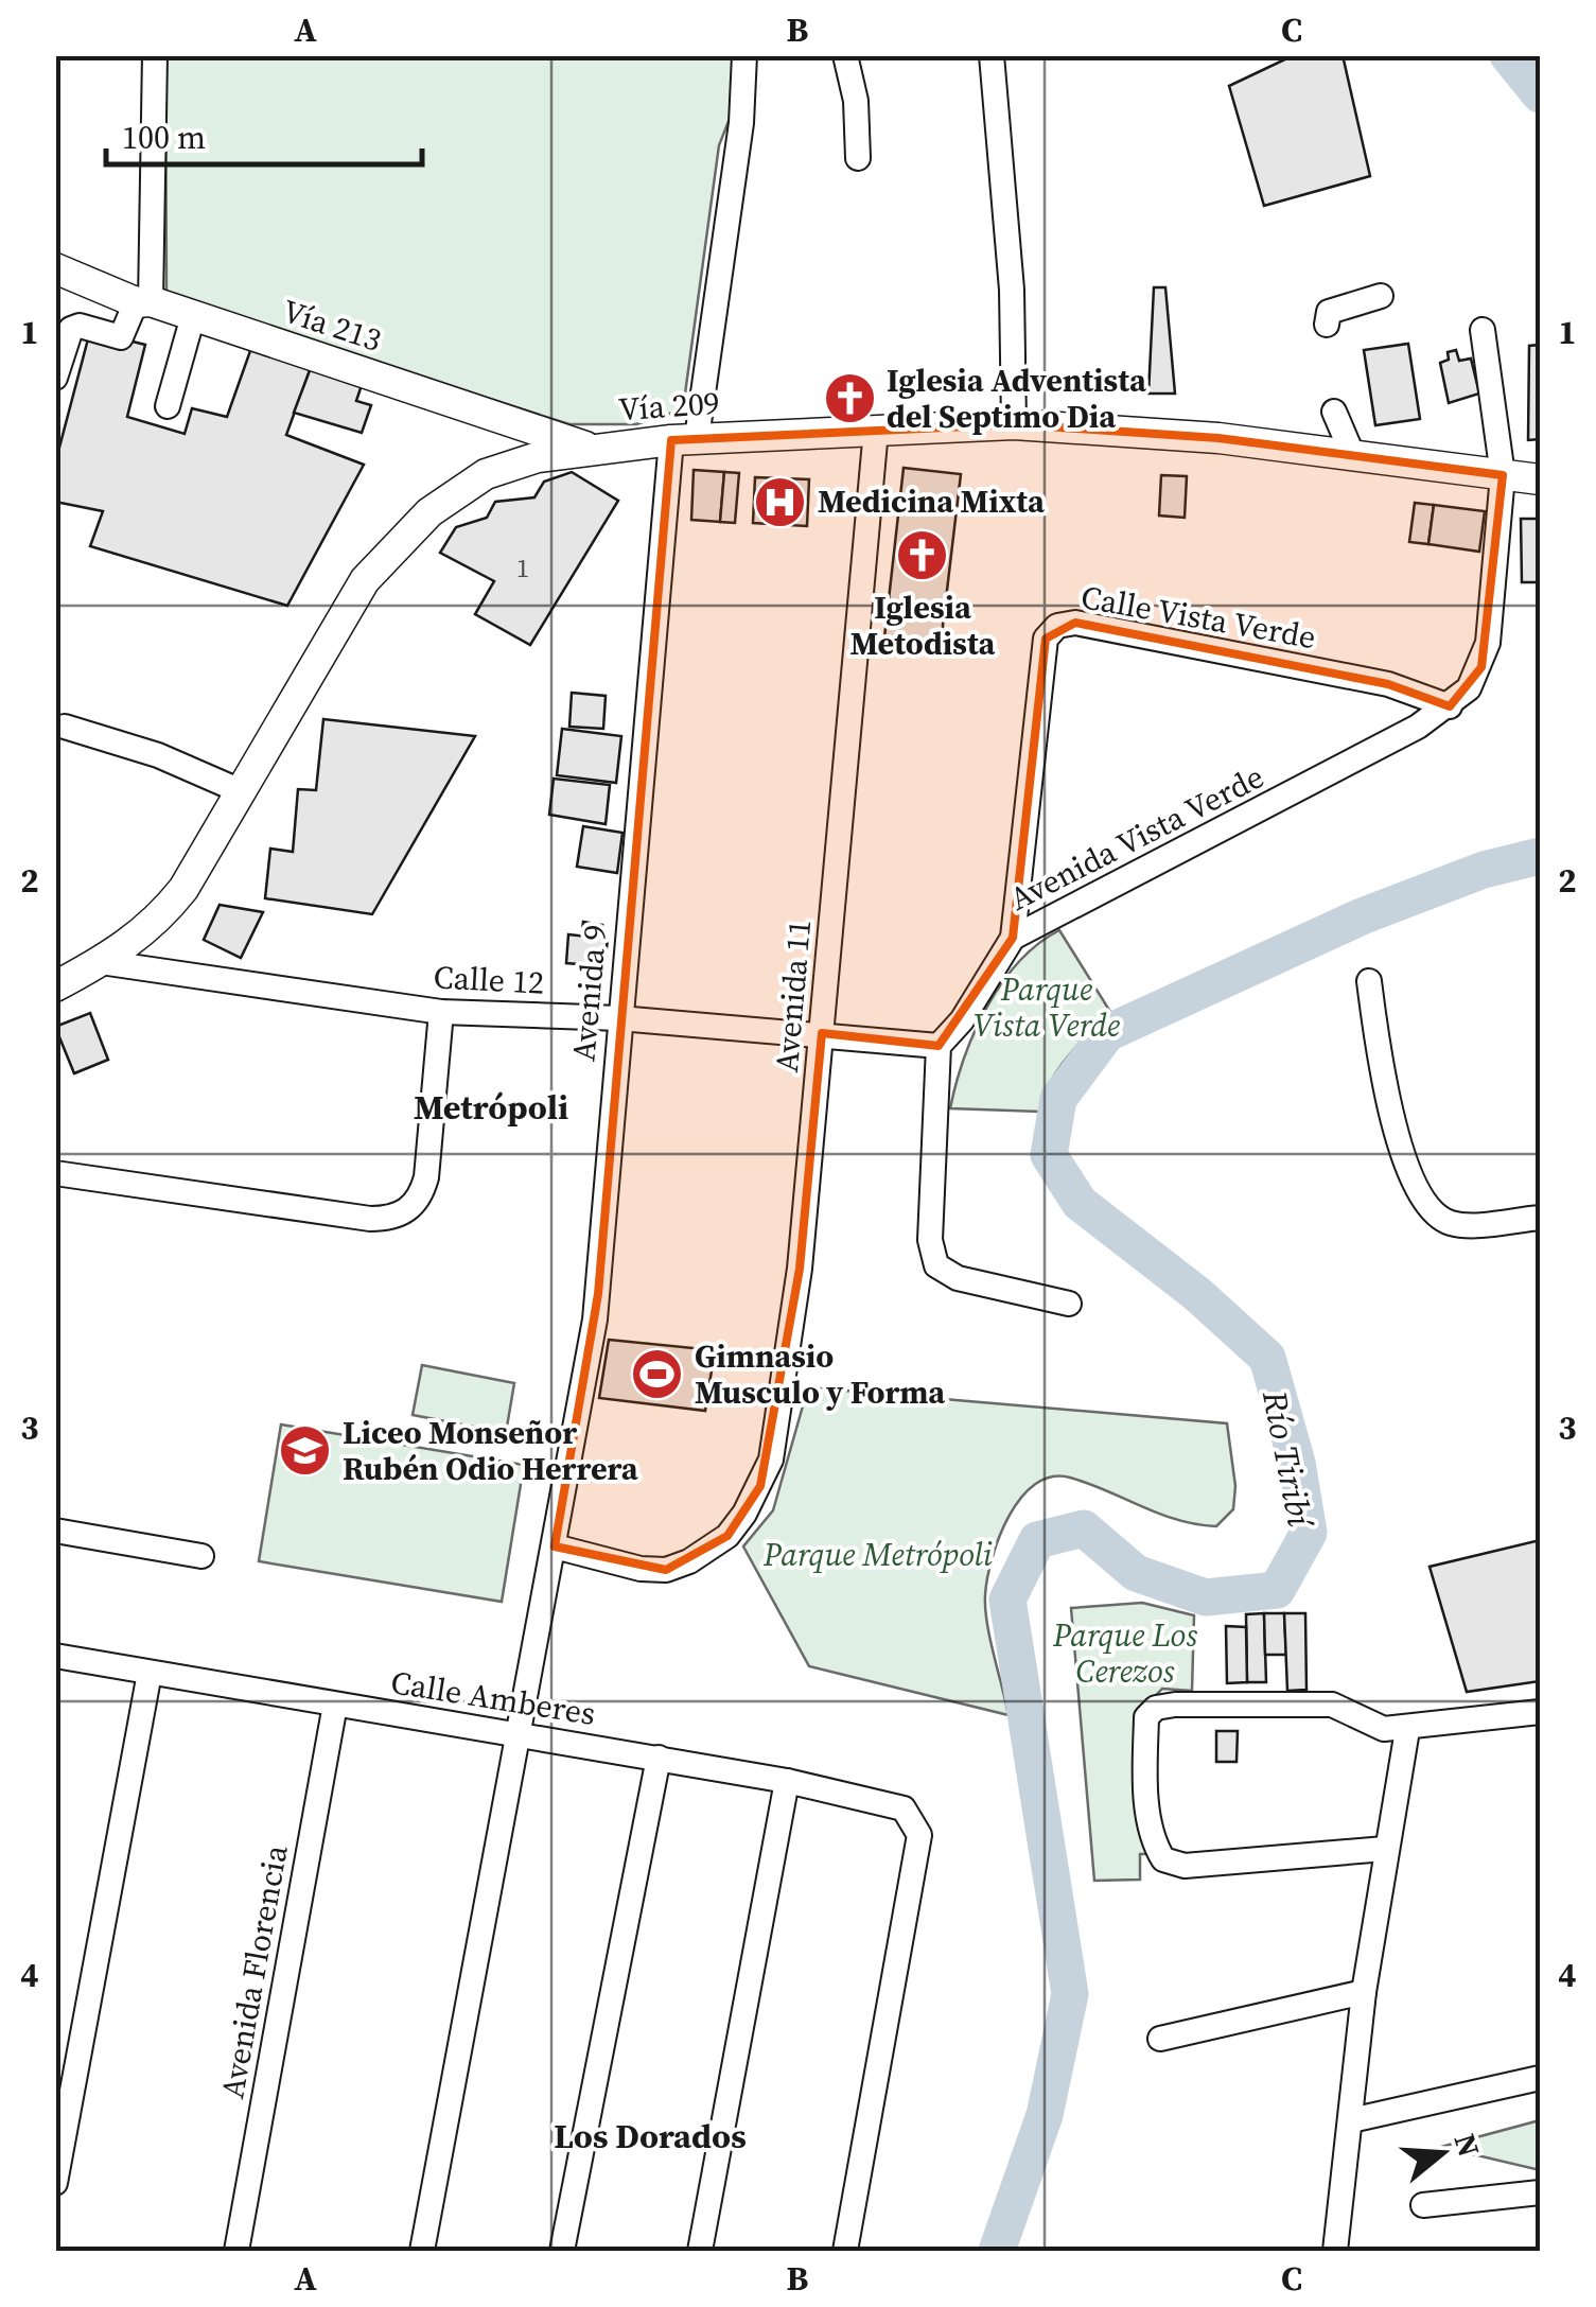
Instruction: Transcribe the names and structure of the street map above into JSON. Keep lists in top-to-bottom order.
{
  "streets": {
    "main road": ["Vía 213", "Vía 209"],
    "street": [
      "Calle Vista Verde",
      "Avenida Vista Verde",
      "Calle 12",
      "Avenida 9",
      "Avenida 11",
      "Calle Amberes",
      "Avenida Florencia"
    ]
  },
  "crossings": [
    ["Vía 213", "Vía 209"],
    ["Vía 209", "Avenida Vista Verde"],
    ["Vía 209", "Calle 12"],
    ["Vía 209", "Avenida 9"],
    ["Vía 209", "Avenida 11"],
    ["Calle Vista Verde", "Avenida Vista Verde"],
    ["Avenida Vista Verde", "Calle 12"],
    ["Calle 12", "Avenida 9"],
    ["Calle 12", "Avenida 11"],
    ["Avenida 9", "Avenida 11"],
    ["Avenida 9", "Calle Amberes"],
    ["Calle Amberes", "Avenida Florencia"]
  ],
  "districts": ["Metrópoli", "Los Dorados"],
  "water": ["Río Tiribí"],
  "parks": ["Parque Vista Verde", "Parque Metrópoli", "Parque Los Cerezos"],
  "places": {
    "church": ["Iglesia Adventista del Septimo Dia", "Iglesia Metodista"],
    "hospital": ["Medicina Mixta"],
    "sports": ["Gimnasio Musculo y Forma"],
    "school or university": ["Liceo Monseñor Rubén Odio Herrera"]
  },
  "house_numbers": ["1"],
  "scale_bar": "100 m",
  "north": "right",
  "grid": {
    "columns": ["A", "B", "C"],
    "rows": [
      "1",
      "2",
      "3",
      "4"
    ]
  }
}
